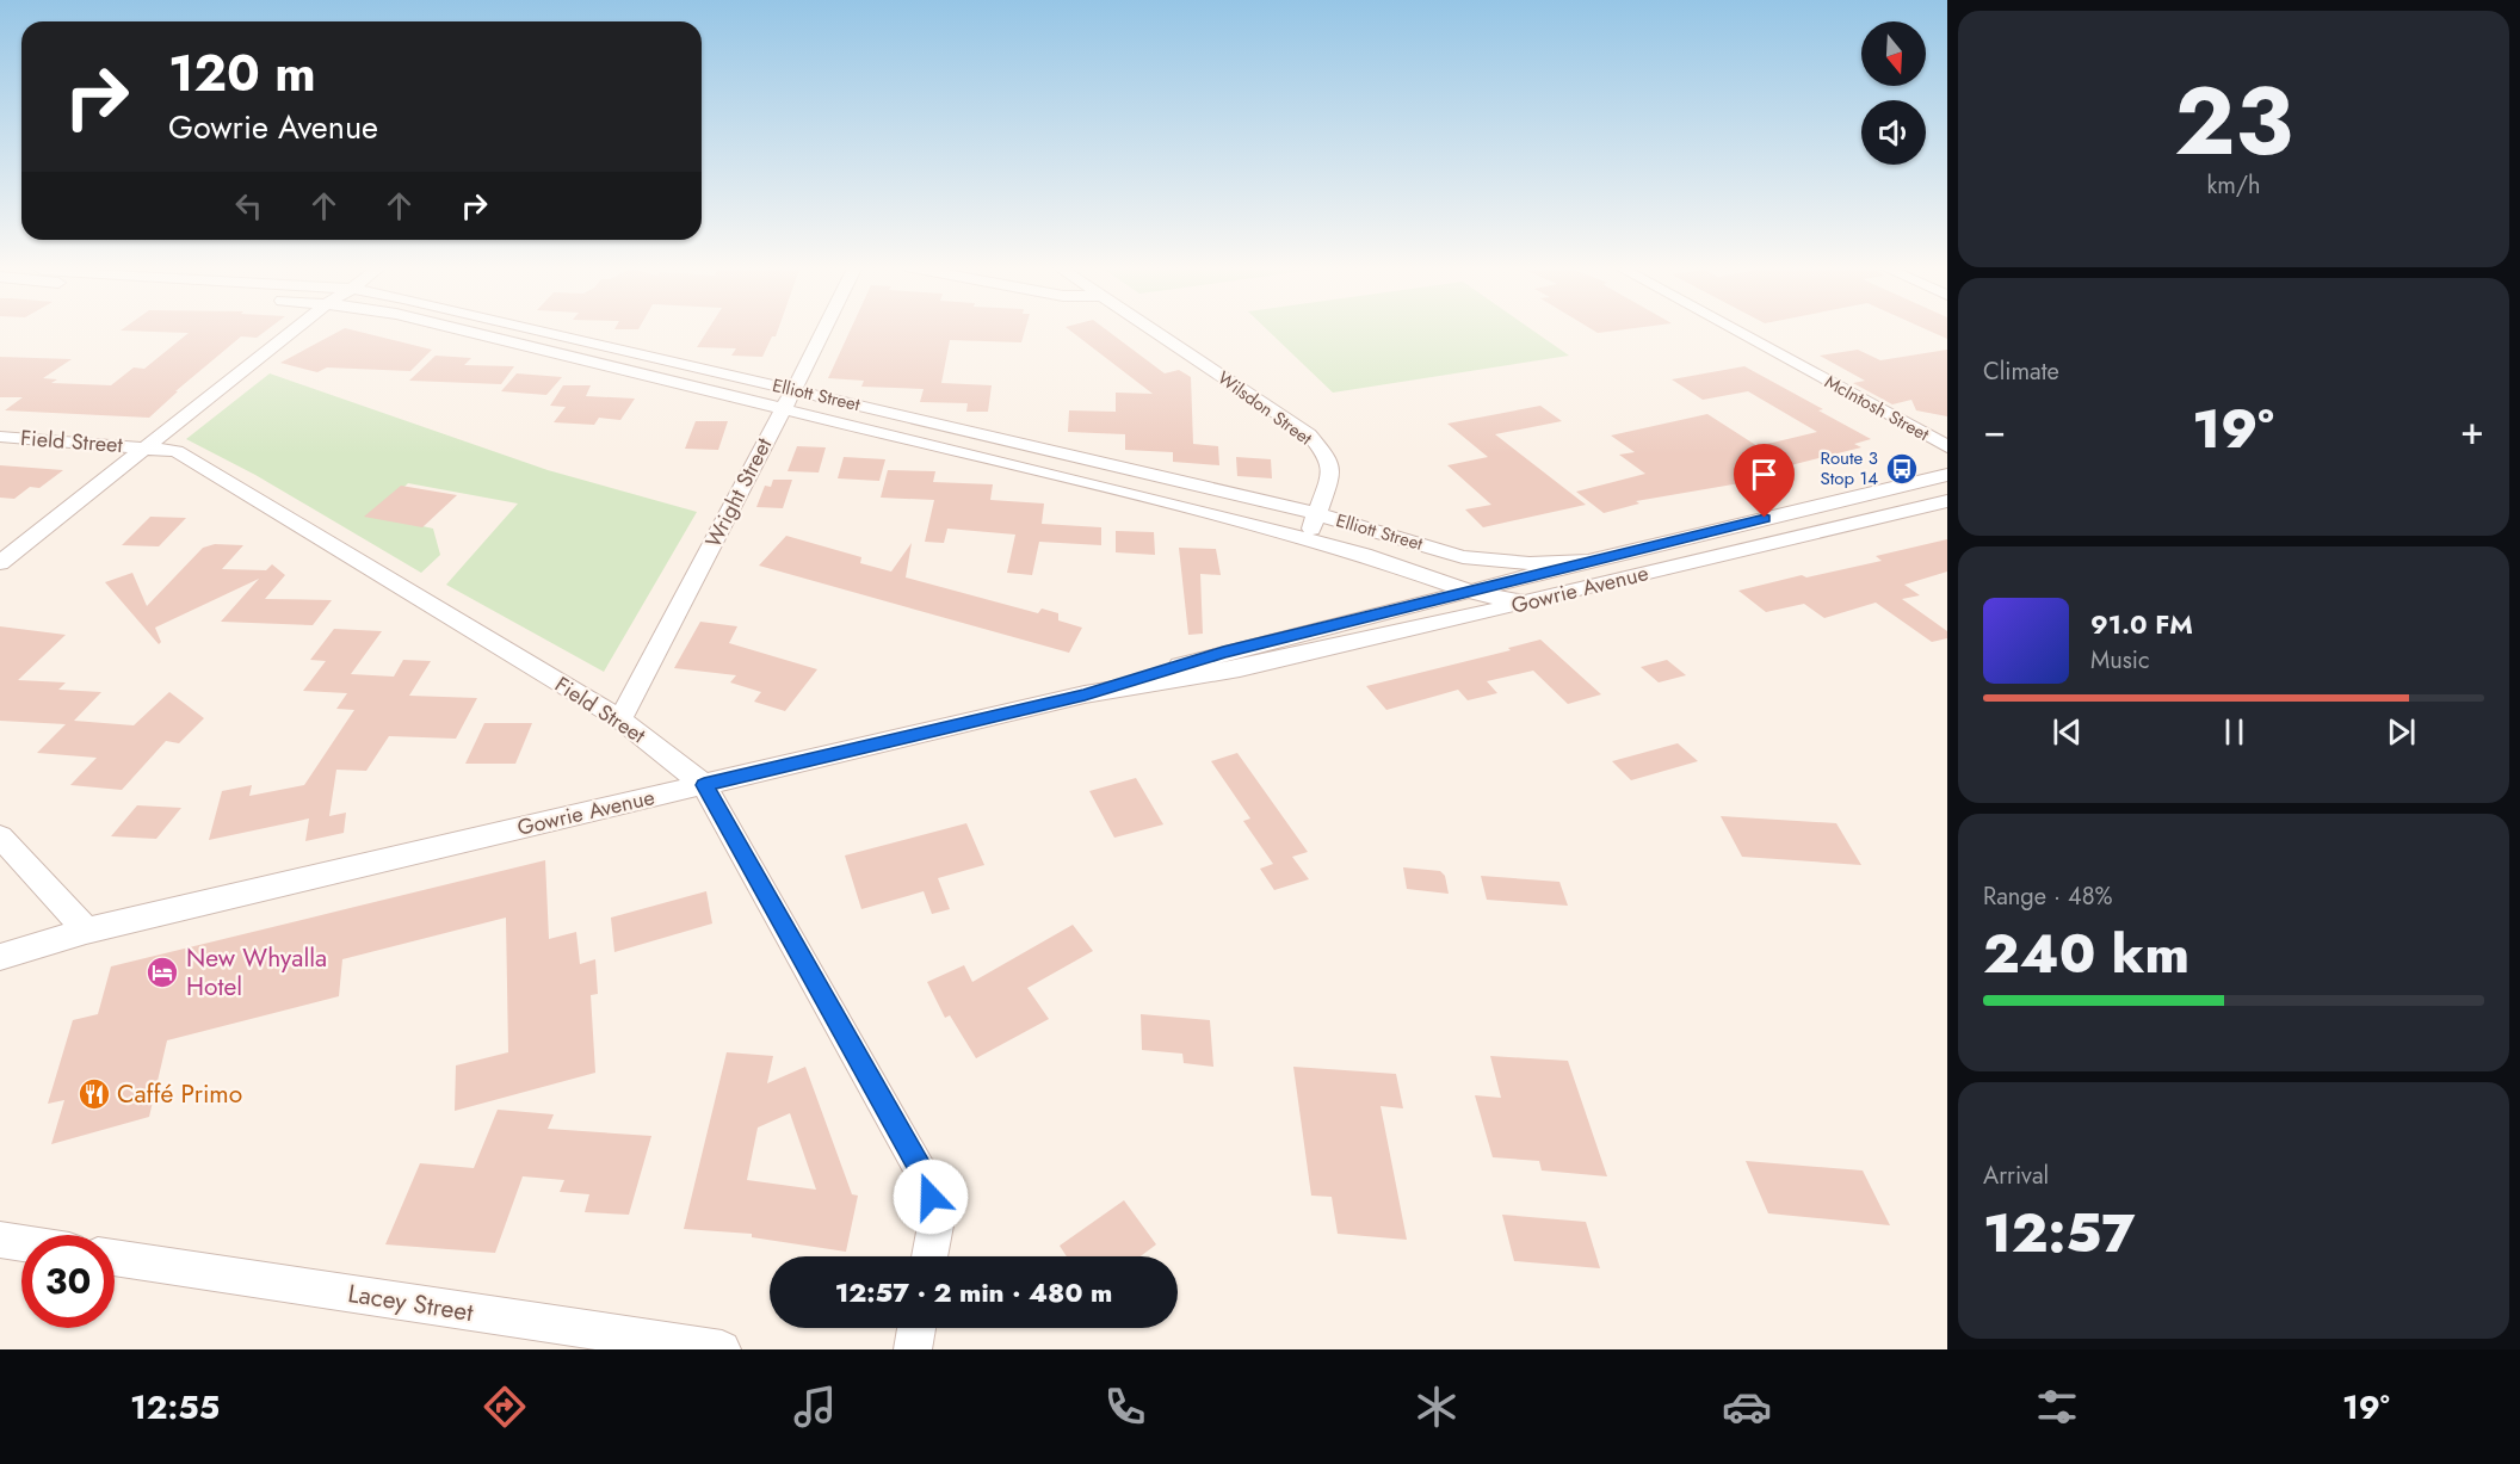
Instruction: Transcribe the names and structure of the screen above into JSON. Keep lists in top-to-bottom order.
{
  "streets": {
    "street": [
      "Elliott Street",
      "Wilsdon Street",
      "McIntosh Street",
      "Field Street",
      "Wright Street",
      "Gowrie Avenue",
      "Lacey Street"
    ]
  },
  "crossings": [
    ["Elliott Street", "Wilsdon Street"],
    ["Elliott Street", "Wright Street"],
    ["Elliott Street", "Gowrie Avenue"],
    ["Field Street", "Wright Street"],
    ["Field Street", "Gowrie Avenue"]
  ],
  "places": {
    "bus stop": ["Route 3 Stop 14"],
    "hotel": ["New Whyalla Hotel"],
    "restaurant": ["Caffé Primo"]
  },
  "north": "bottom",
  "page": {
    "tile": [
      ["23", "km/h"],
      "Climate",
      ["Range · 48%", "240 km"],
      ["Arrival", "12:57"]
    ],
    "turn": ["120 m", "Gowrie Avenue"],
    "heat": ["−", "19°", "+"],
    "song": ["91.0 FM", "Music"],
    "limit": "30",
    "trip": "12:57 · 2 min · 480 m",
    "tabs": ["12:55", "19°"]
  }
}
